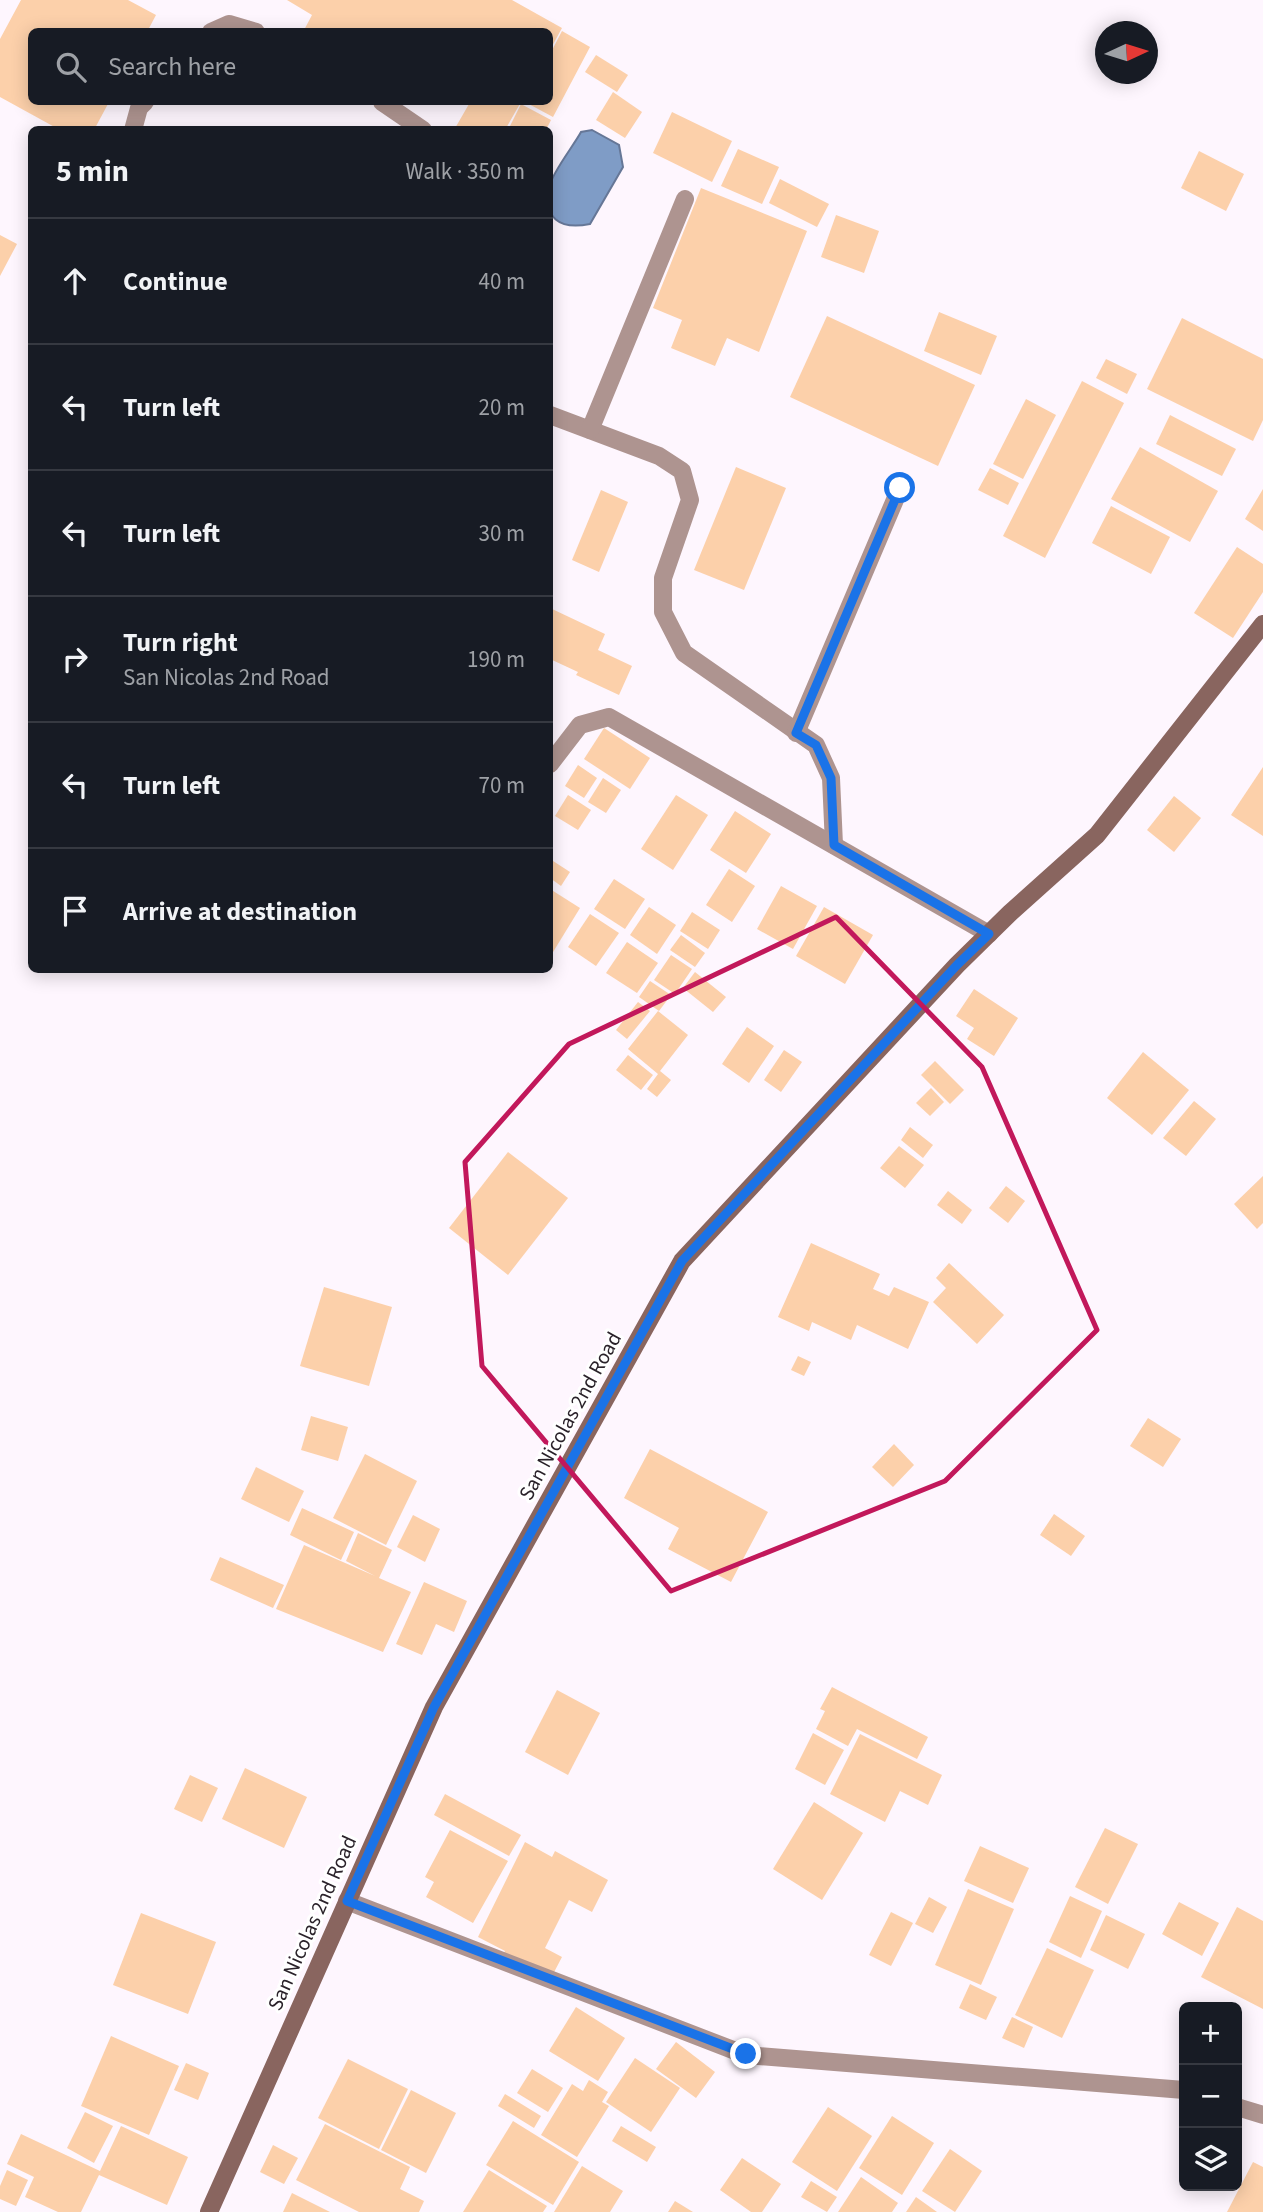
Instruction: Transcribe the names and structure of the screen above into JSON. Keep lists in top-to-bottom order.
{
  "streets": {
    "street": ["San Nicolas 2nd Road"]
  },
  "north": "right",
  "page": {
    "search": "Search here",
    "heading": ["5 min", "Walk · 350 m"],
    "list": [
      ["Continue", "40 m"],
      ["Turn left", "20 m"],
      ["Turn left", "30 m"],
      ["Turn right", "San Nicolas 2nd Road", "190 m"],
      ["Turn left", "70 m"],
      "Arrive at destination"
    ],
    "map_buttons": ["+", "−"]
  }
}
